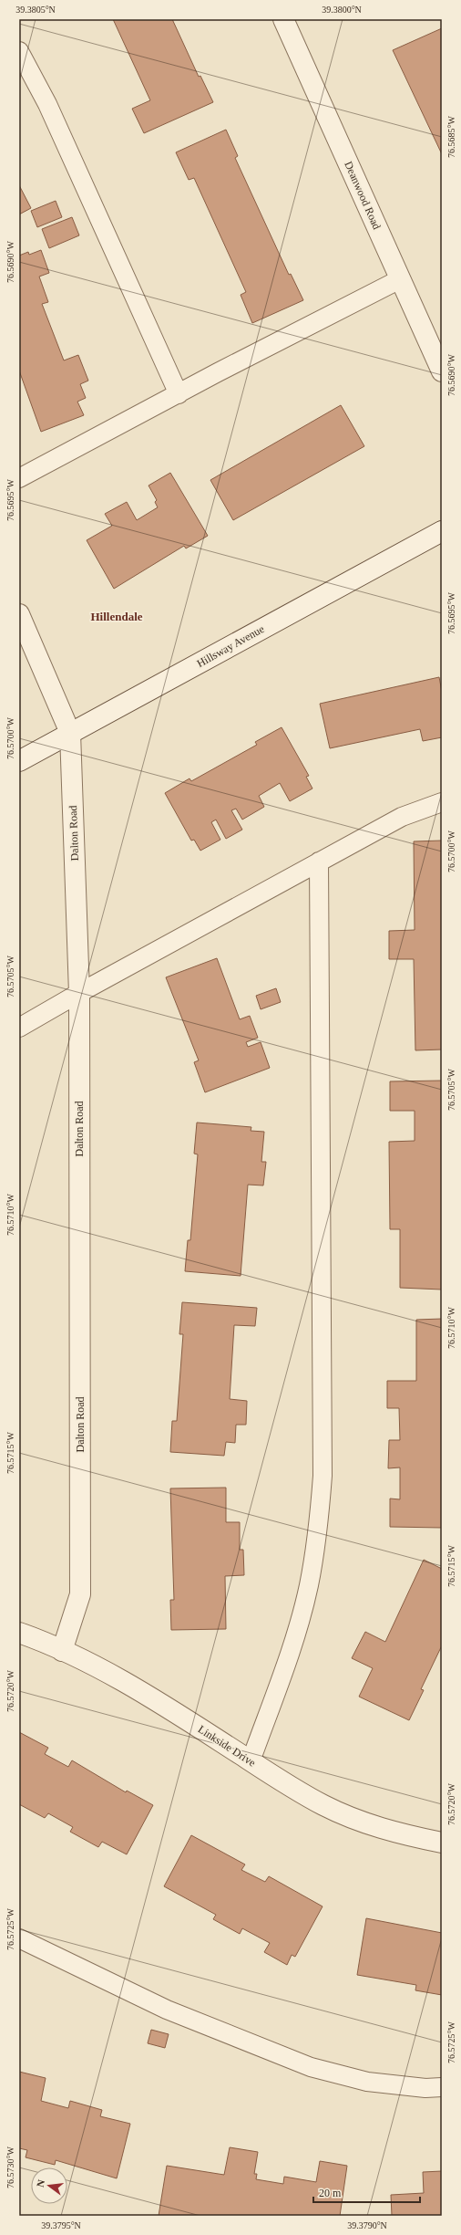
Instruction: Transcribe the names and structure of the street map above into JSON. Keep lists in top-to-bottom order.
{
  "streets": {
    "street": [
      "Deanwood Road",
      "Hillsway Avenue",
      "Dalton Road",
      "Linkside Drive"
    ]
  },
  "crossings": [
    ["Hillsway Avenue", "Dalton Road"],
    ["Dalton Road", "Linkside Drive"]
  ],
  "districts": ["Hillendale"],
  "scale_bar": "20 m",
  "north": "left",
  "coordinates": [
    "39.3805°N",
    "39.3800°N",
    "76.5685°W",
    "76.5690°W",
    "76.5695°W",
    "76.5700°W",
    "76.5705°W",
    "76.5710°W",
    "76.5715°W",
    "76.5720°W",
    "76.5725°W",
    "76.5730°W",
    "39.3795°N",
    "39.3790°N"
  ]
}
